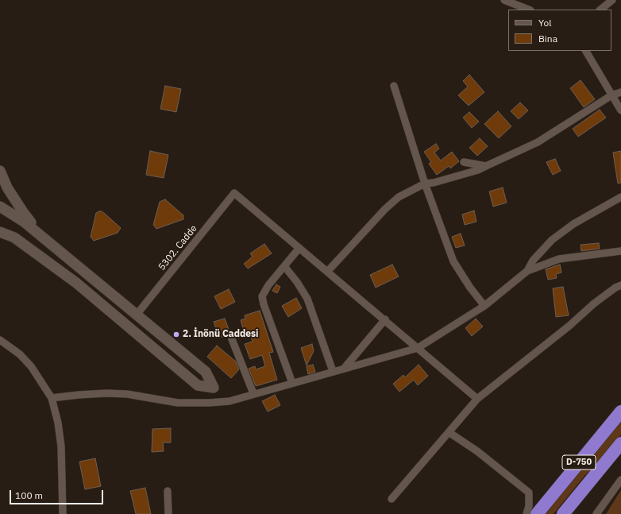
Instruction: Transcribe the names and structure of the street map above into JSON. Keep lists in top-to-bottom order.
{
  "streets": {
    "highway": ["D-750"],
    "street": ["5302. Cadde"]
  },
  "places": ["2. İnönü Caddesi"],
  "legend": ["Yol", "Bina"],
  "scale_bar": "100 m"
}
